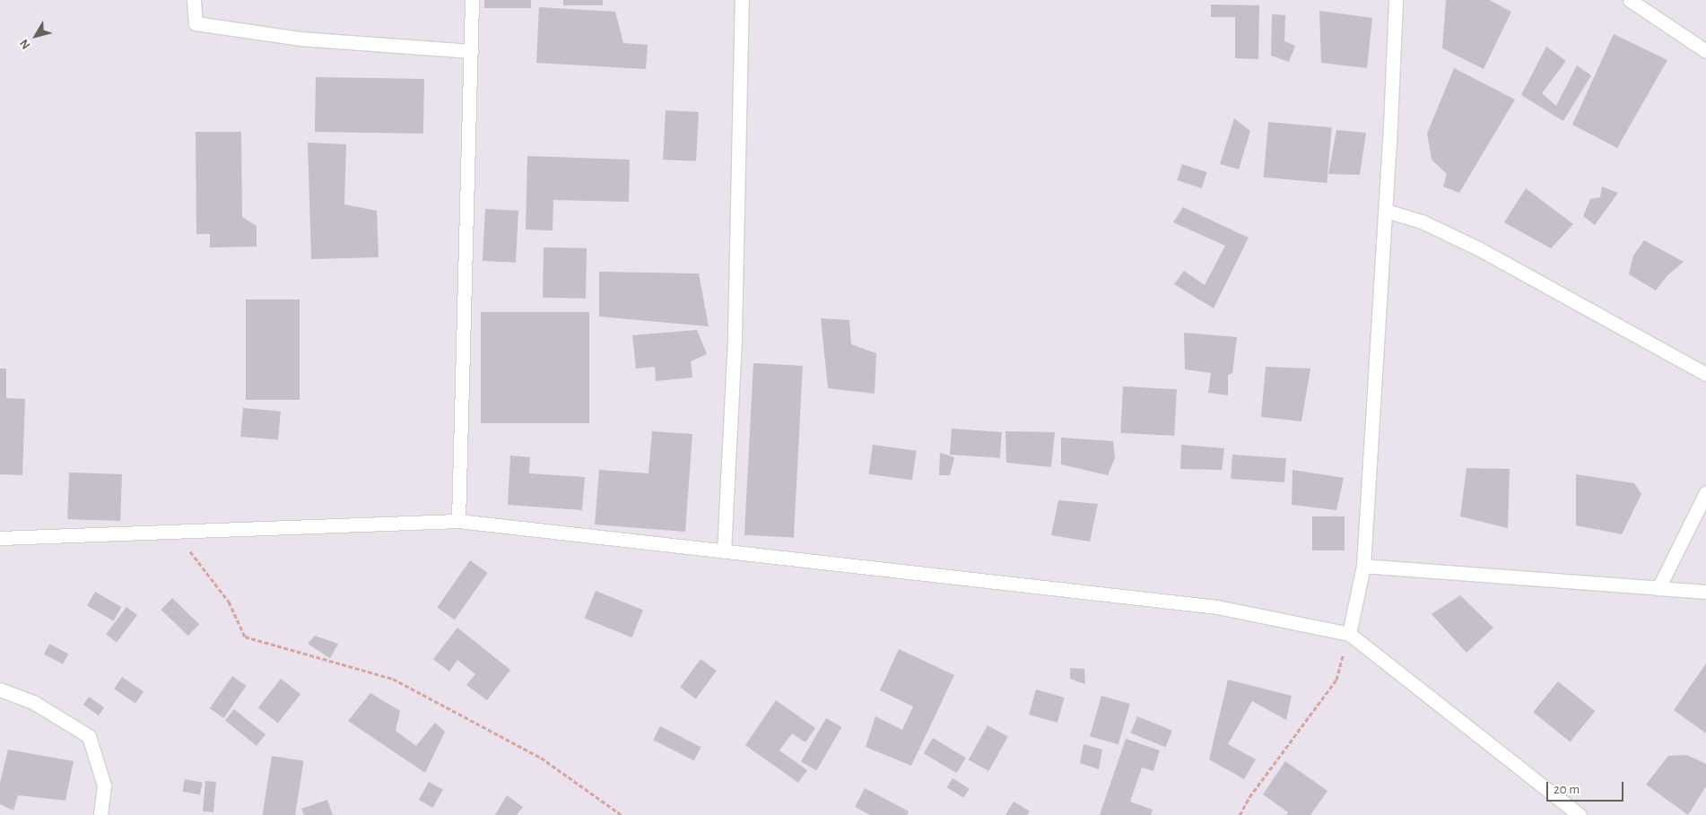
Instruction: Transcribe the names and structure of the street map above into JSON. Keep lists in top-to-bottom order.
{
  "scale_bar": "20 m",
  "north": "bottom left"
}
